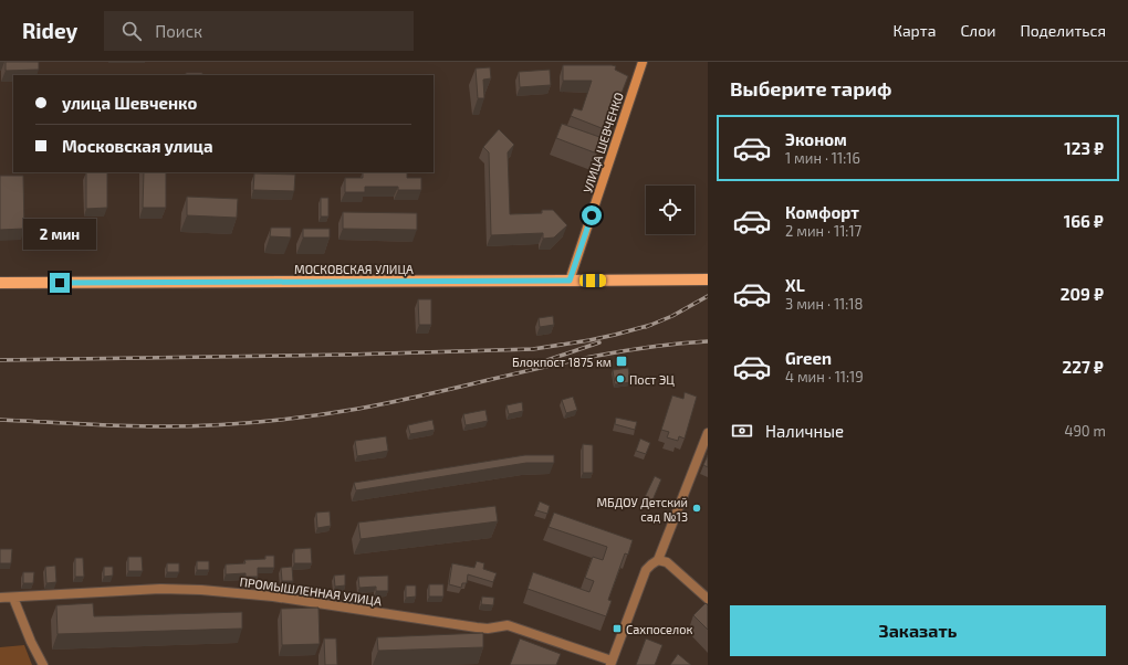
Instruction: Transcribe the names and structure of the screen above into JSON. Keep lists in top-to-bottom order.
{
  "streets": {
    "main road": ["УЛИЦА ШЕВЧЕНКО", "МОСКОВСКАЯ УЛИЦА"],
    "street": ["ПРОМЫШЛЕННАЯ УЛИЦА"]
  },
  "crossings": [
    ["УЛИЦА ШЕВЧЕНКО", "МОСКОВСКАЯ УЛИЦА"]
  ],
  "places": {
    "transit": ["Блокпост 1875 км", "Сахпоселок"],
    "other": ["Пост ЭЦ", "МБДОУ Детский сад №13"]
  },
  "page": {
    "header": "Ridey",
    "search": "Поиск",
    "nav": ["Карта", "Слои", "Поделиться"],
    "heading": "Выберите тариф",
    "banner": ["улица Шевченко", "Московская улица"],
    "list": [
      {
        "name": "Эконом",
        "note": "1 мин · 11:16",
        "value": "123 ₽"
      },
      {
        "name": "Комфорт",
        "note": "2 мин · 11:17",
        "value": "166 ₽"
      },
      {
        "name": "XL",
        "note": "3 мин · 11:18",
        "value": "209 ₽"
      },
      {
        "name": "Green",
        "note": "4 мин · 11:19",
        "value": "227 ₽"
      }
    ],
    "bubble": "2 мин",
    "pay": ["Наличные", "490 m"],
    "buttons": "Заказать"
  }
}
